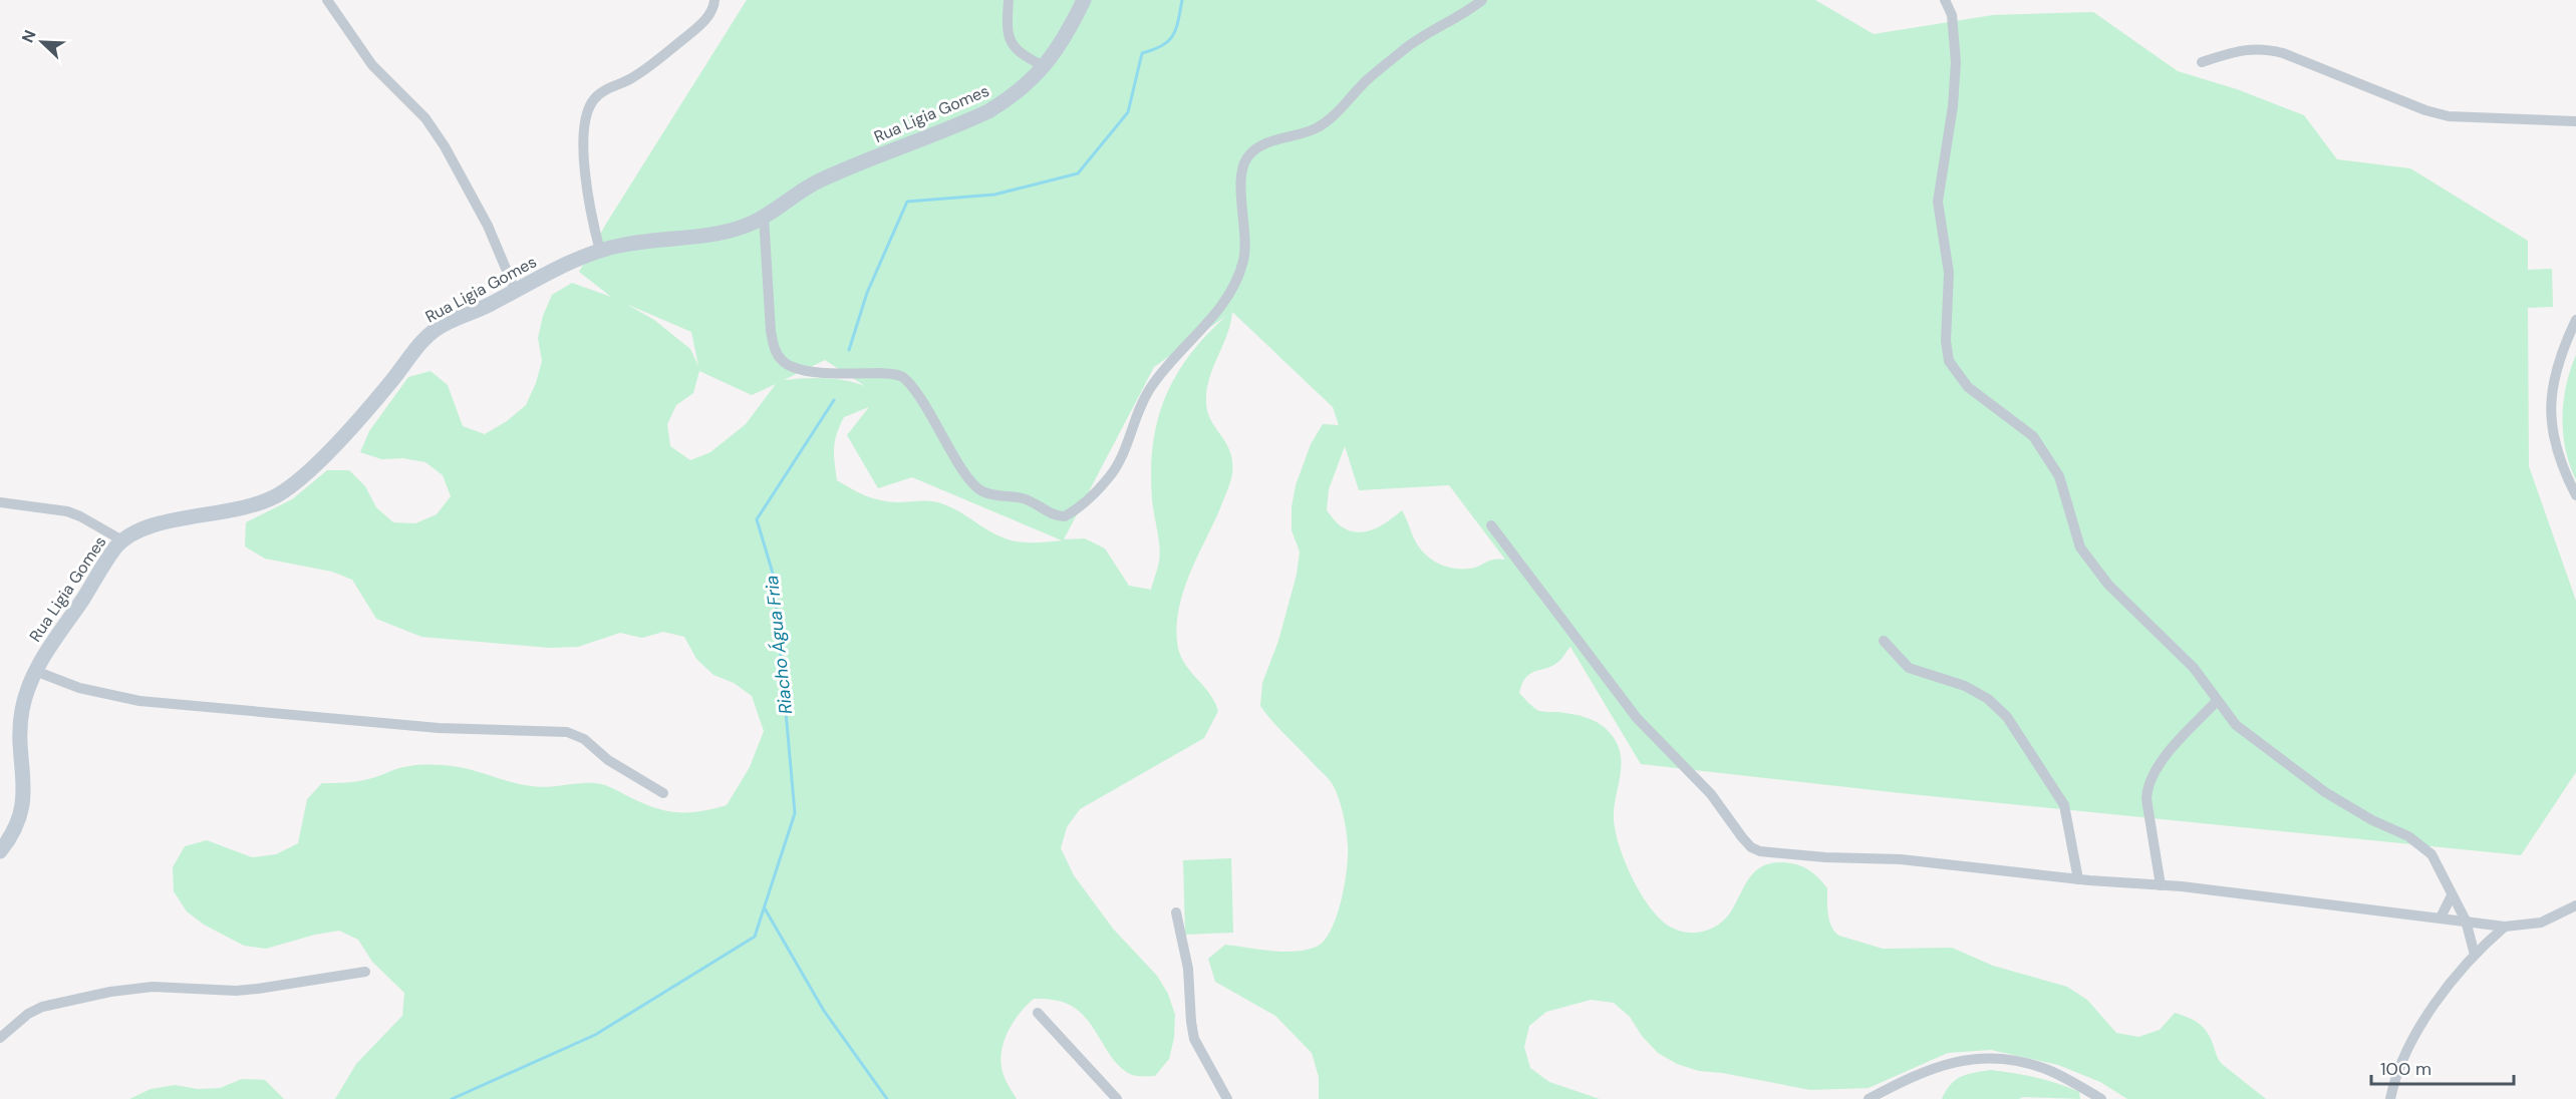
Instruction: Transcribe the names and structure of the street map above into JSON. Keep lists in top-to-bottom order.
{
  "streets": {
    "street": ["Rua Ligia Gomes"]
  },
  "water": ["Riacho Água Fria"],
  "scale_bar": "100 m",
  "north": "top left"
}
